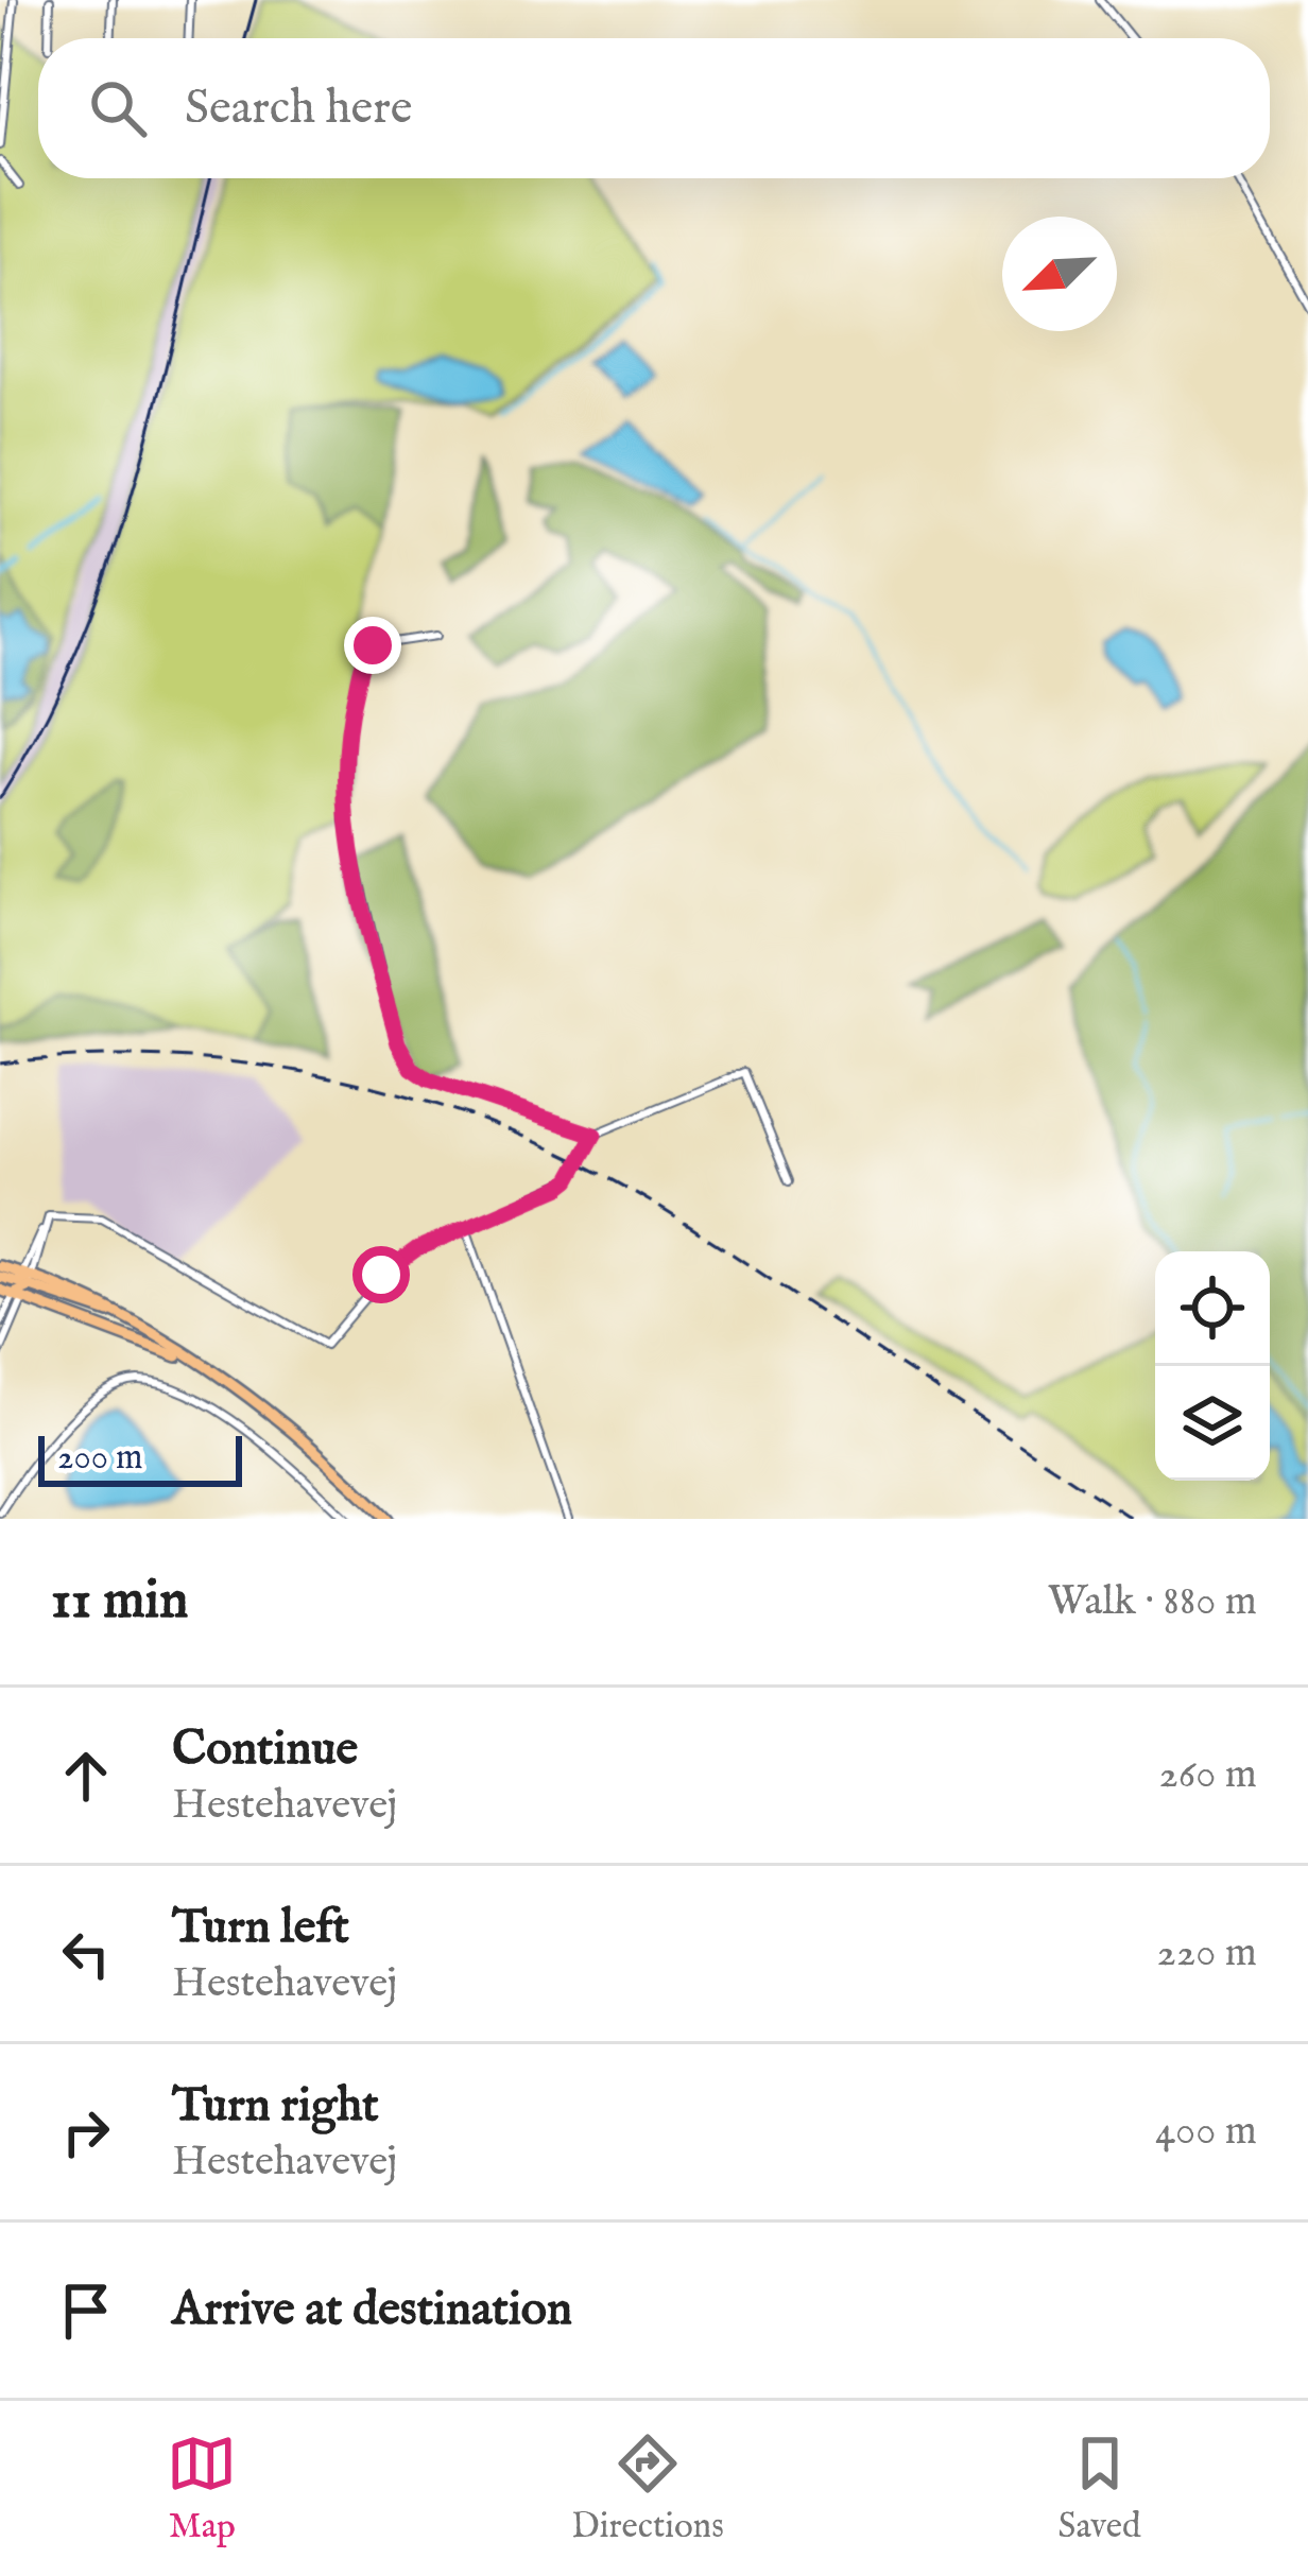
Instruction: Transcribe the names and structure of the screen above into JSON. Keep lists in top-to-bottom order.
{
  "scale_bar": "200 m",
  "north": "bottom left",
  "page": {
    "search": "Search here",
    "scale": "200 m",
    "heading": ["11 min", "Walk · 880 m"],
    "list": [
      ["Continue", "Hestehavevej", "260 m"],
      ["Turn left", "Hestehavevej", "220 m"],
      ["Turn right", "Hestehavevej", "400 m"],
      "Arrive at destination"
    ],
    "nav": ["Map", "Directions", "Saved"]
  }
}
